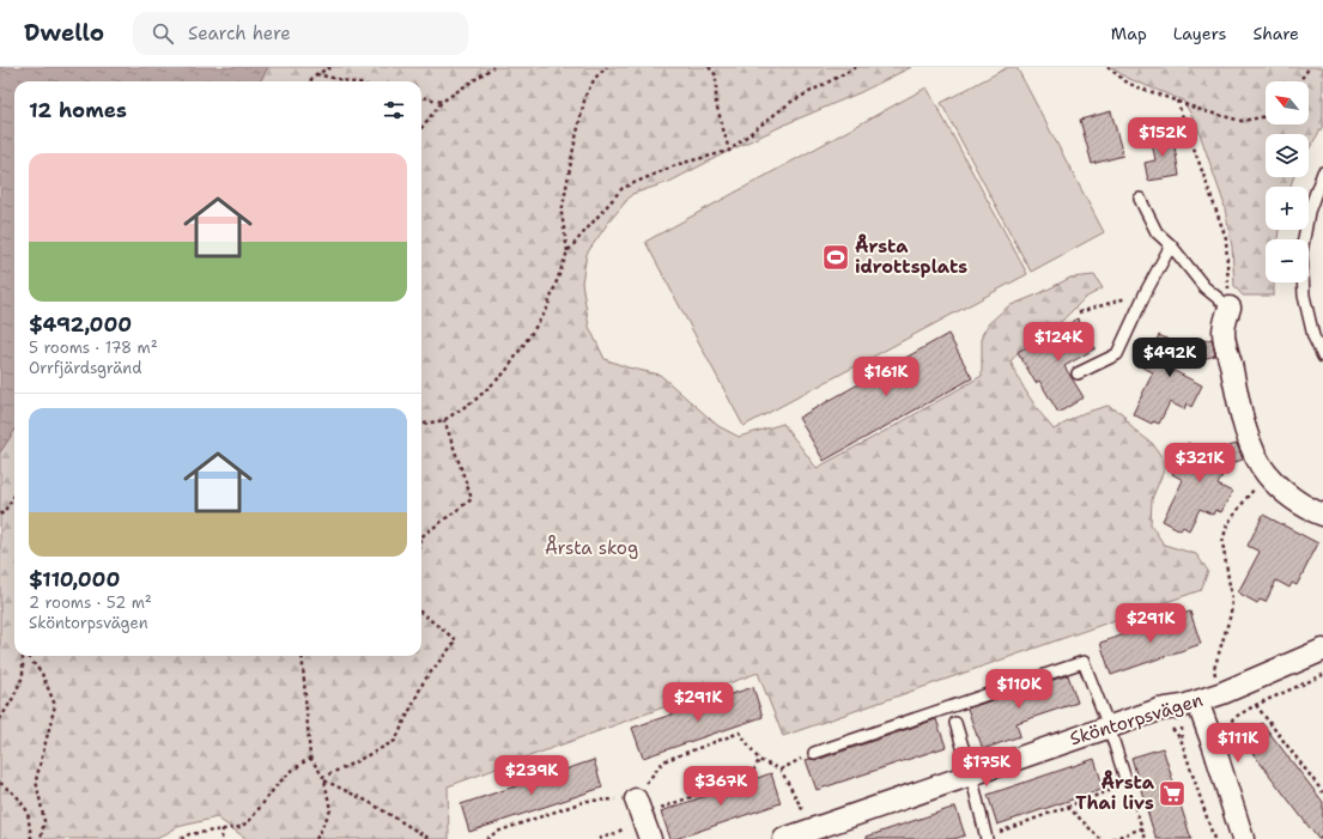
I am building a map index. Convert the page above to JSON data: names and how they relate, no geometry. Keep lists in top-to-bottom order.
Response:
{
  "streets": {
    "street": ["Sköntorpsvägen"]
  },
  "parks": ["Årsta skog"],
  "places": {
    "sports": ["Årsta idrottsplats"],
    "supermarket": ["Årsta Thai livs"]
  },
  "north": "top left",
  "page": {
    "header": "Dwello",
    "search": "Search here",
    "nav": ["Map", "Layers", "Share"],
    "map_buttons": ["+", "−"],
    "heading": "12 homes",
    "price": [
      "$152K",
      "$124K",
      "$492K",
      "$161K",
      "$321K",
      "$291K",
      "$110K",
      "$291K",
      "$111K",
      "$175K",
      "$239K",
      "$367K"
    ],
    "list": [
      {
        "name": "$492,000",
        "note": "5 rooms · 178 m² · Orrfjärdsgränd"
      },
      {
        "name": "$110,000",
        "note": "2 rooms · 52 m² · Sköntorpsvägen"
      }
    ]
  }
}
